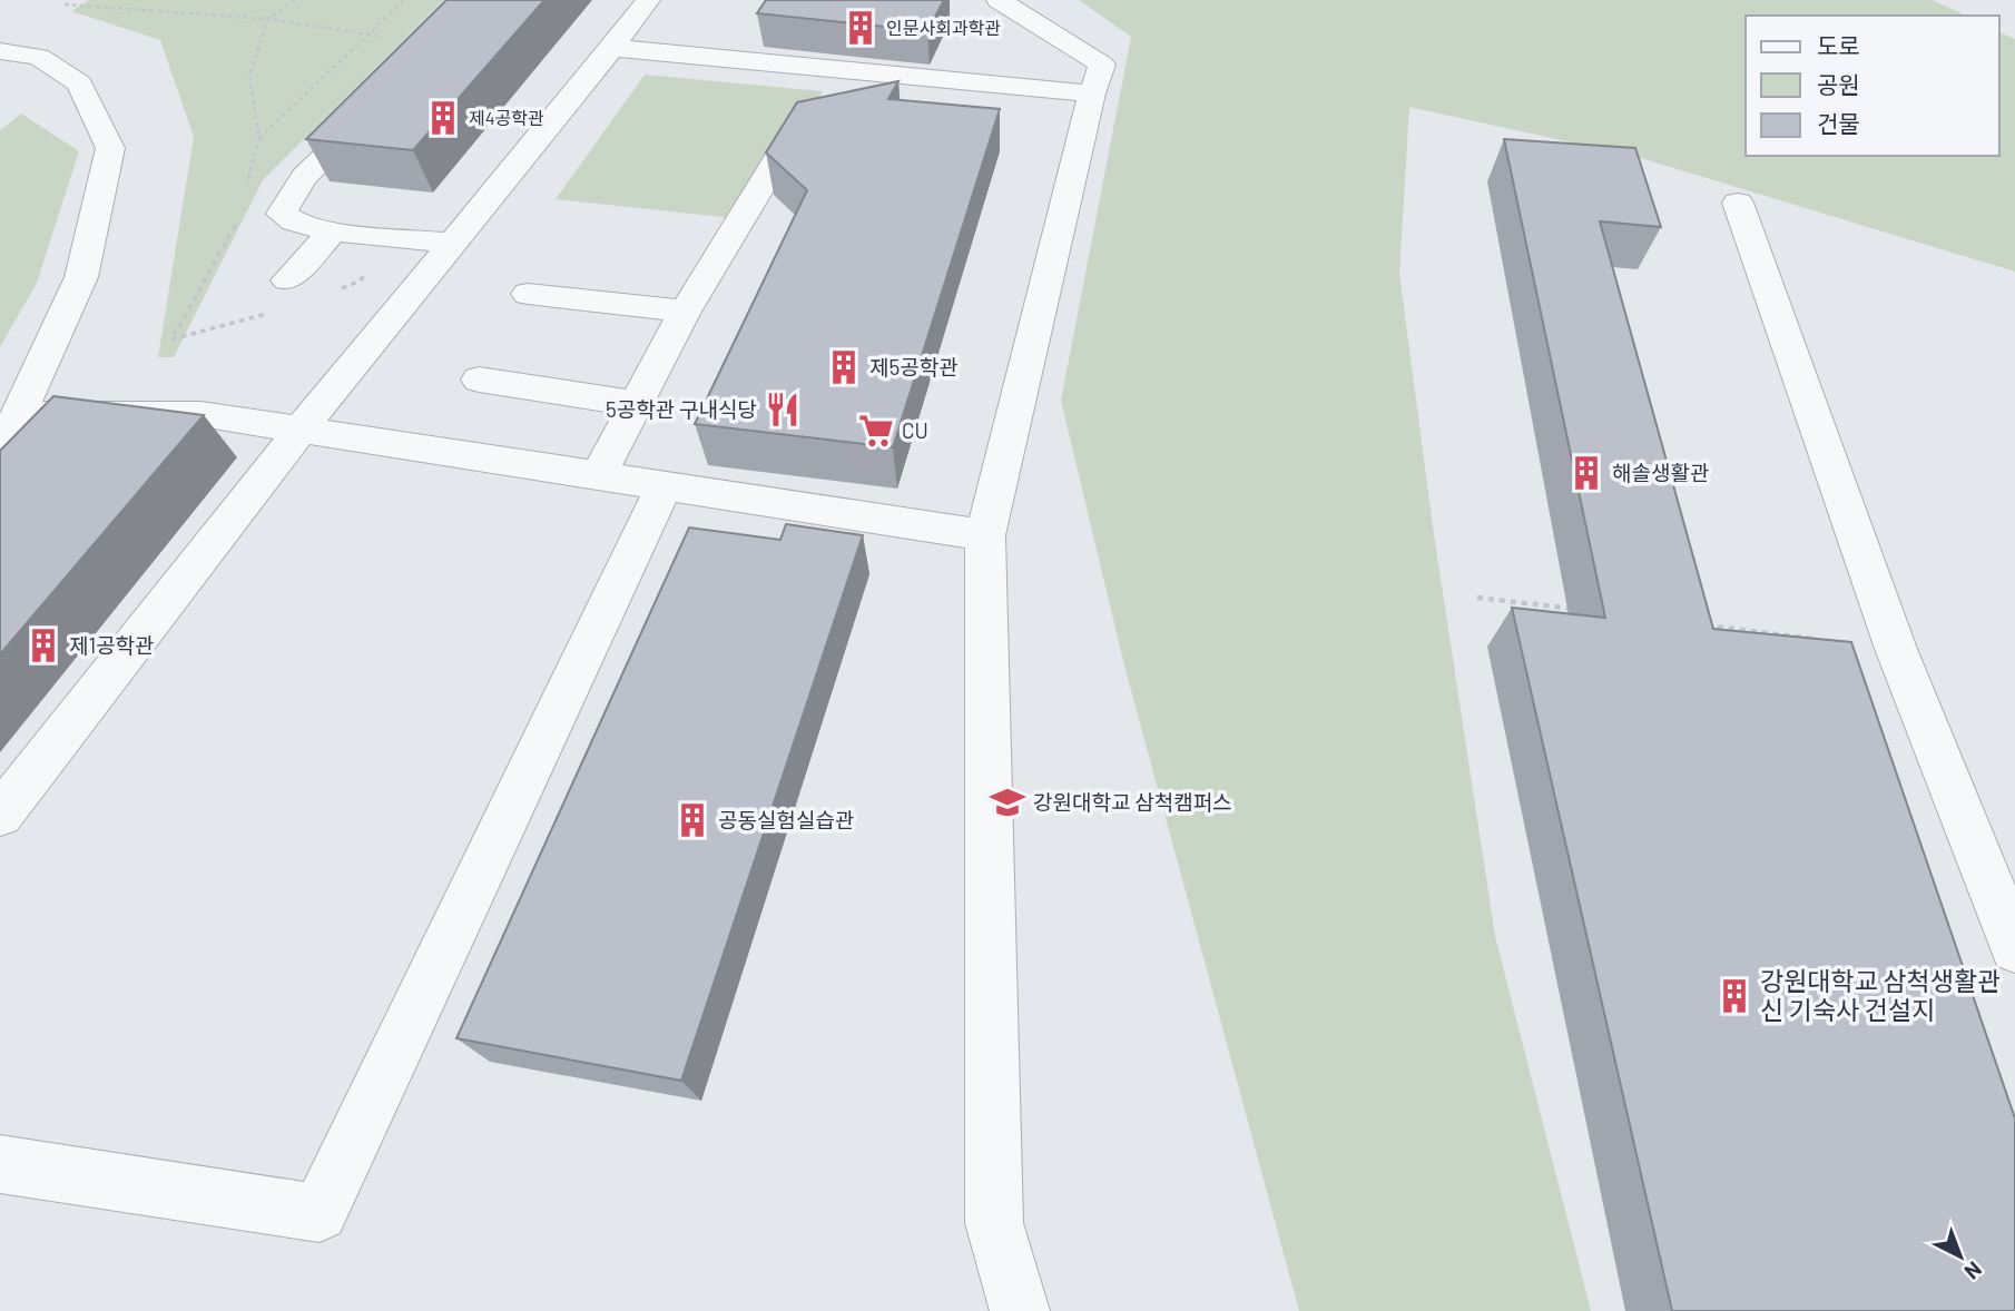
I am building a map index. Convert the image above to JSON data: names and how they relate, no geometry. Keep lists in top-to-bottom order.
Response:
{
  "places": {
    "building": [
      "인문사회과학관",
      "제4공학관",
      "제5공학관",
      "해솔생활관",
      "제1공학관",
      "공동실험실습관",
      "강원대학교 삼척생활관 신 기숙사 건설지"
    ],
    "restaurant": ["5공학관 구내식당"],
    "supermarket": ["CU"],
    "school or university": ["강원대학교 삼척캠퍼스"]
  },
  "legend": ["도로", "공원", "건물"],
  "north": "bottom right"
}
